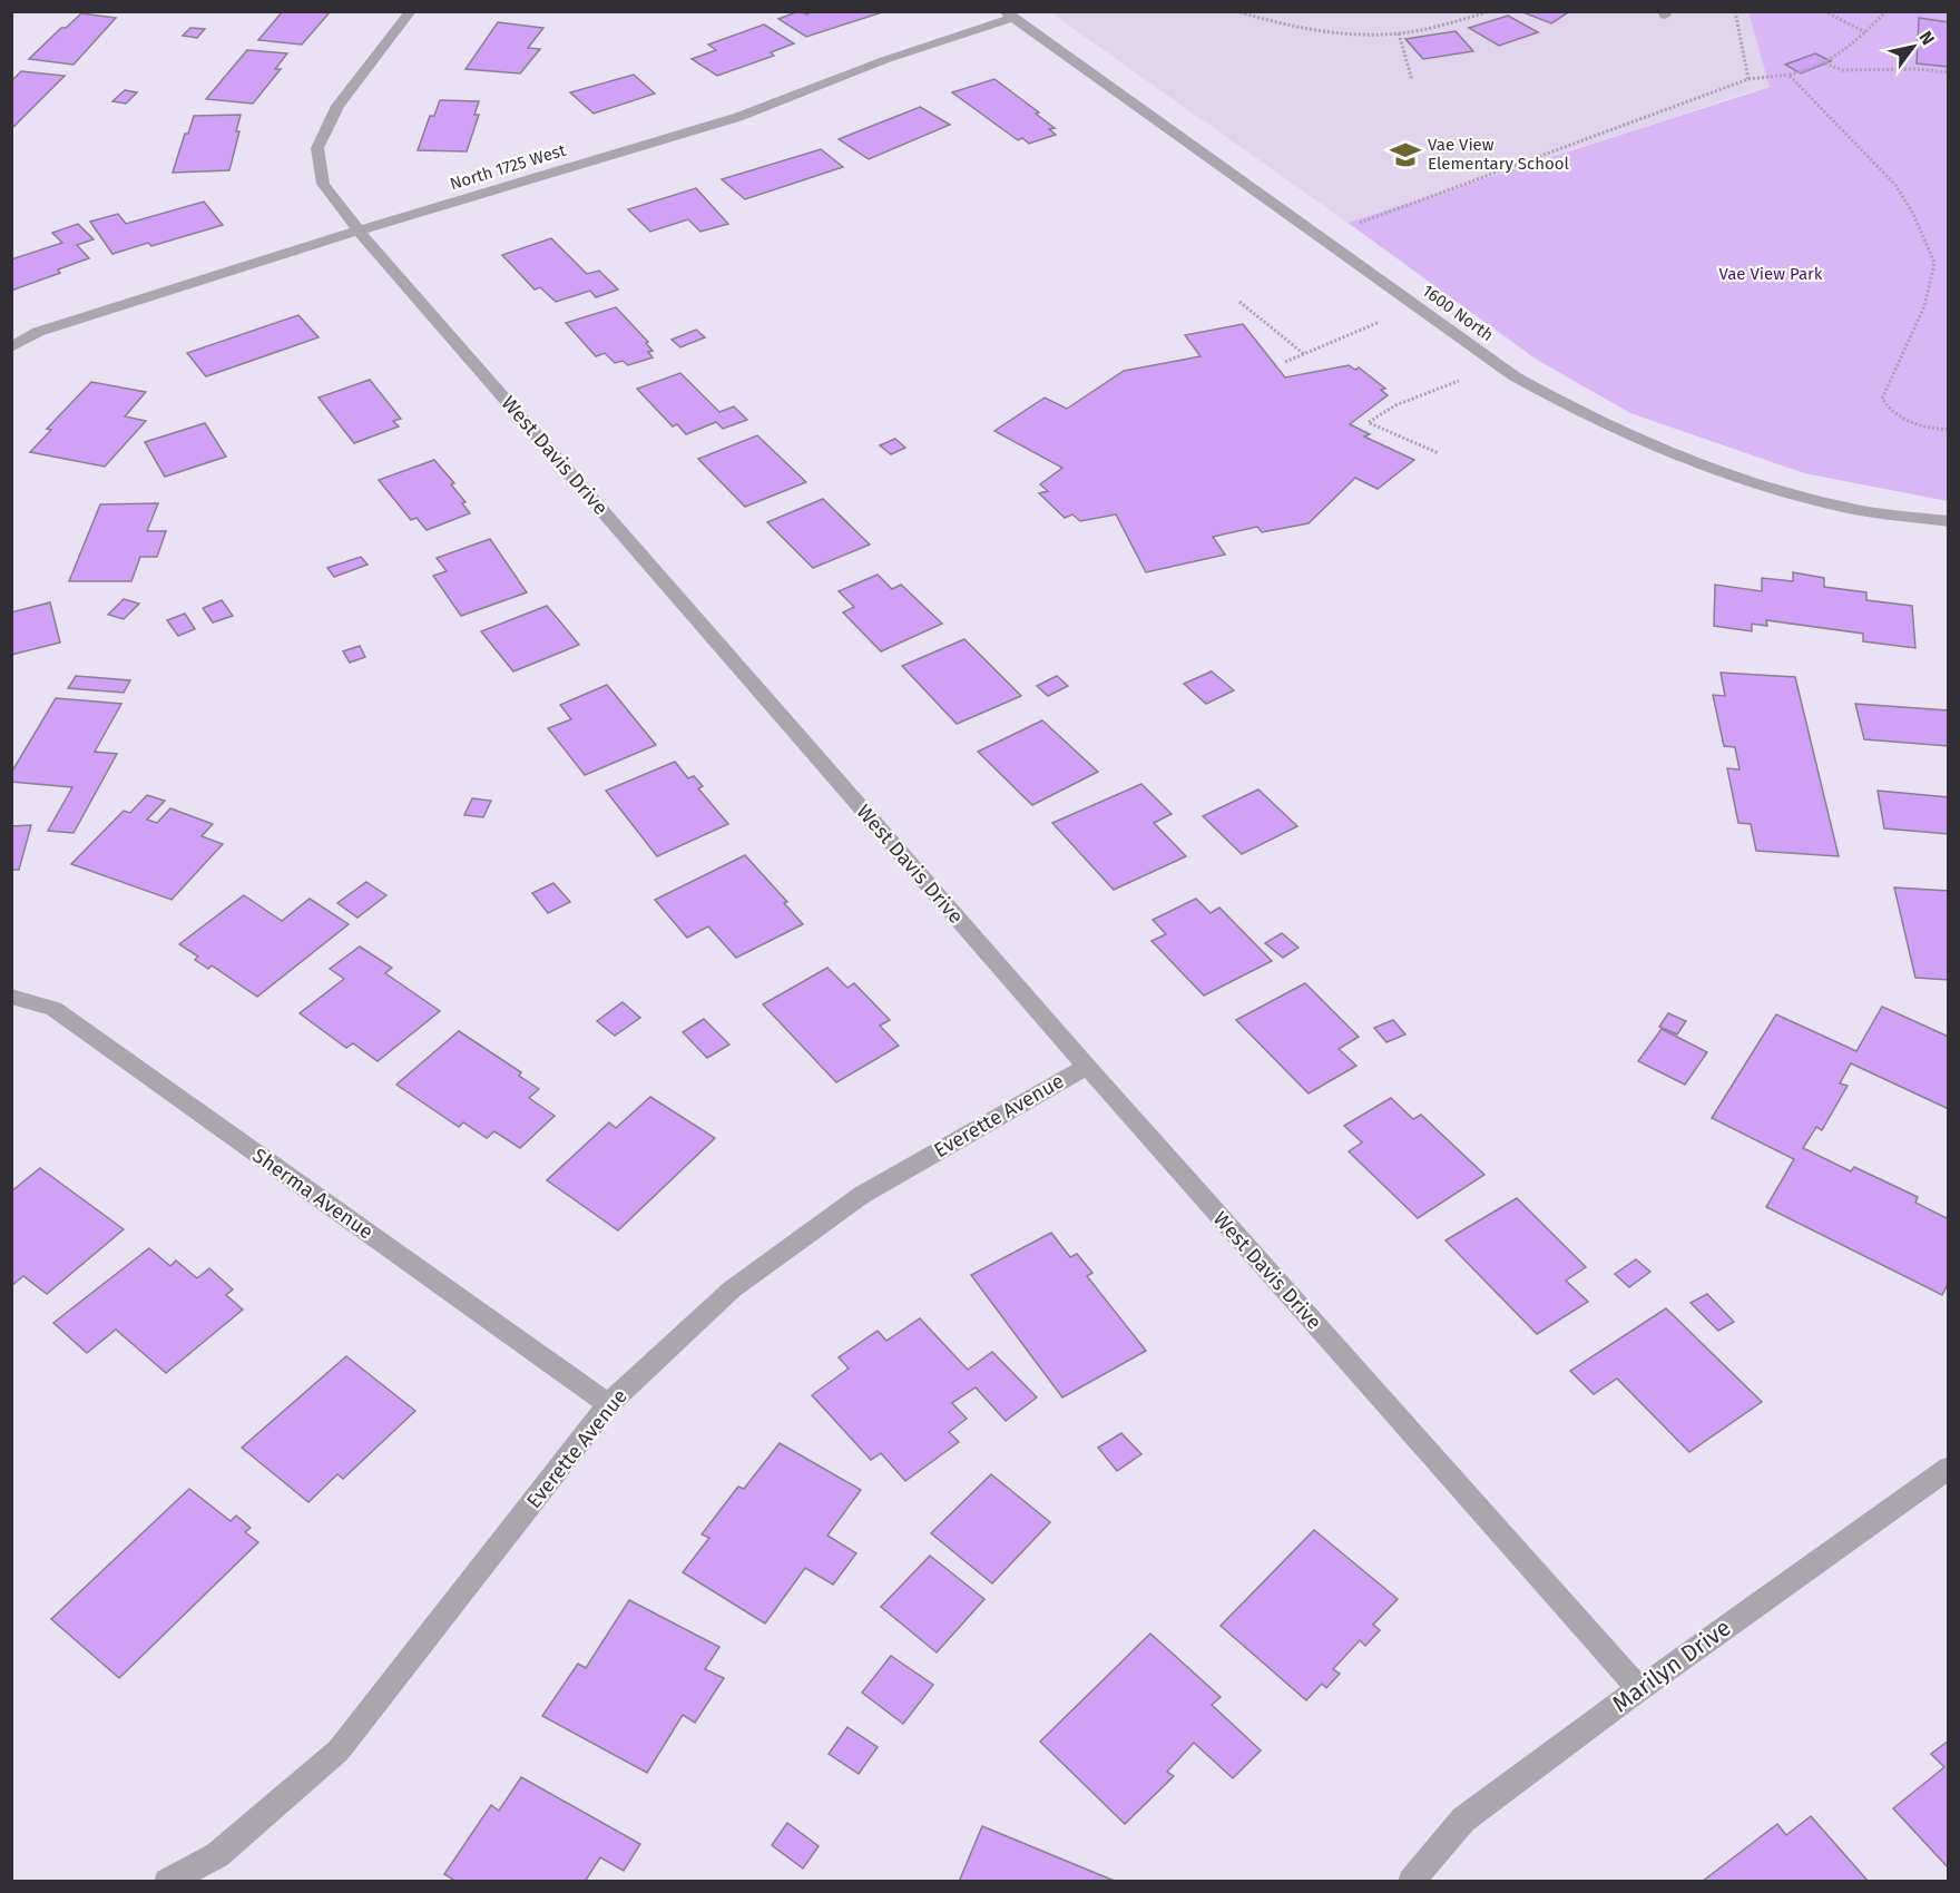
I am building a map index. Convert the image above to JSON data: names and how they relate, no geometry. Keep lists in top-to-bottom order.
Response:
{
  "streets": {
    "street": [
      "North 1725 West",
      "1600 North",
      "West Davis Drive",
      "Everette Avenue",
      "Sherma Avenue",
      "Marilyn Drive"
    ]
  },
  "crossings": [
    ["North 1725 West", "1600 North"],
    ["North 1725 West", "West Davis Drive"],
    ["West Davis Drive", "Everette Avenue"],
    ["West Davis Drive", "Marilyn Drive"],
    ["Everette Avenue", "Sherma Avenue"]
  ],
  "parks": ["Vae View Park"],
  "places": {
    "school or university": ["Vae View Elementary School"]
  },
  "north": "top right"
}
